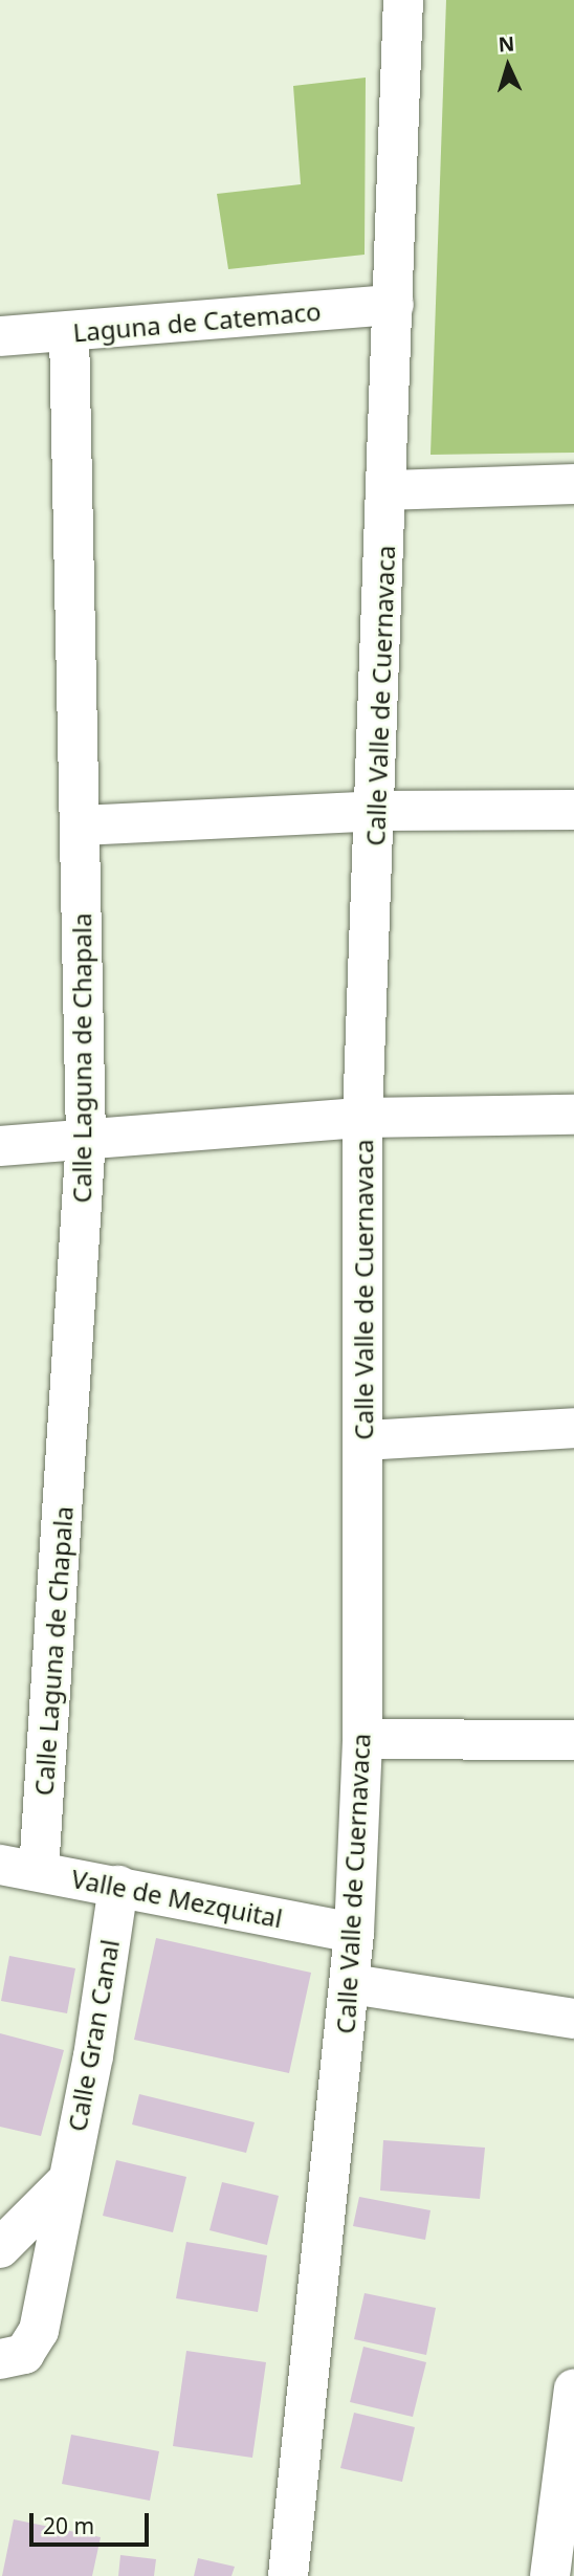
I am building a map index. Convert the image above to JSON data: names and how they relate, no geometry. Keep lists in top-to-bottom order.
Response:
{
  "streets": {
    "street": [
      "Laguna de Catemaco",
      "Calle Valle de Cuernavaca",
      "Calle Laguna de Chapala",
      "Valle de Mezquital",
      "Calle Gran Canal"
    ]
  },
  "crossings": [
    ["Laguna de Catemaco", "Calle Valle de Cuernavaca"],
    ["Laguna de Catemaco", "Calle Laguna de Chapala"],
    ["Calle Valle de Cuernavaca", "Valle de Mezquital"],
    ["Calle Laguna de Chapala", "Valle de Mezquital"],
    ["Valle de Mezquital", "Calle Gran Canal"]
  ],
  "scale_bar": "20 m",
  "north": "top"
}
